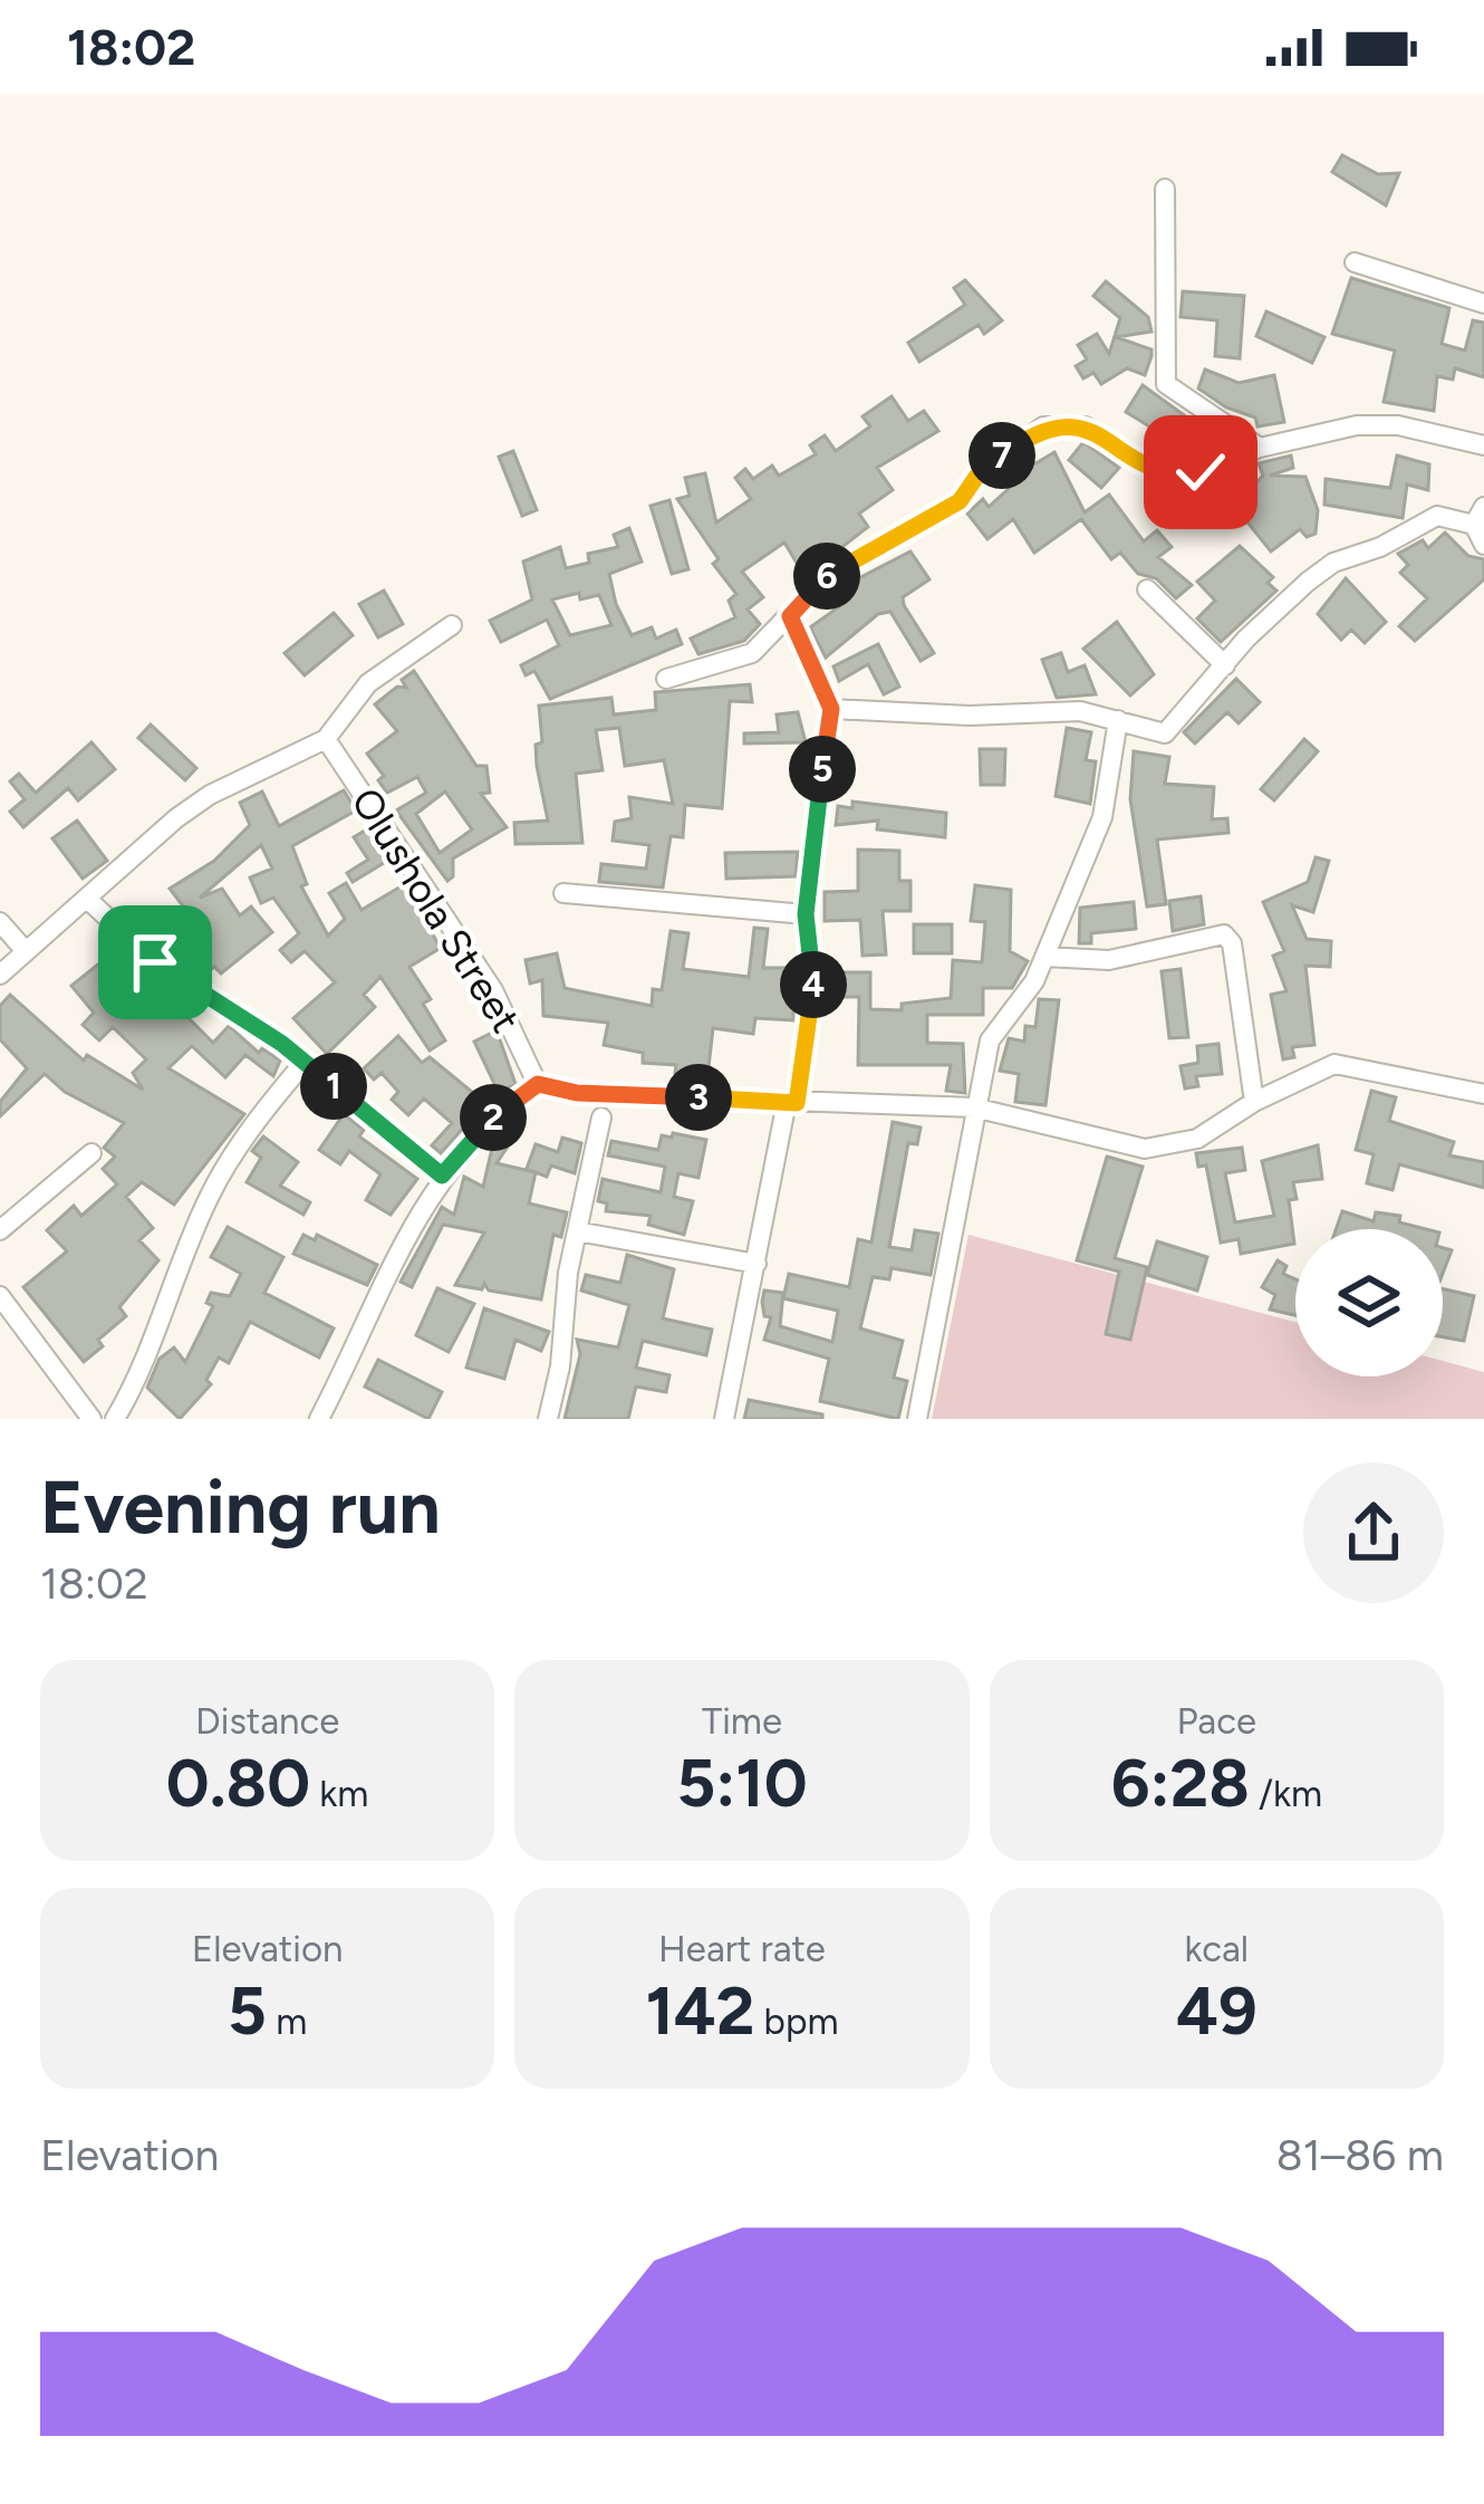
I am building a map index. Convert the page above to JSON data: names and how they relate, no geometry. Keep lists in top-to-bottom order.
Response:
{
  "streets": {
    "street": ["Olushola Street"]
  },
  "page": {
    "status": "18:02",
    "pins": [
      "7",
      "6",
      "5",
      "4",
      "1",
      "3",
      "2"
    ],
    "heading": ["Evening run", "18:02"],
    "stats": [
      ["Distance", "0.80 km"],
      ["Time", "5:10"],
      ["Pace", "6:28 /km"],
      ["Elevation", "5 m"],
      ["Heart rate", "142 bpm"],
      ["kcal", "49"]
    ],
    "chart": ["Elevation", "81–86 m"]
  }
}
